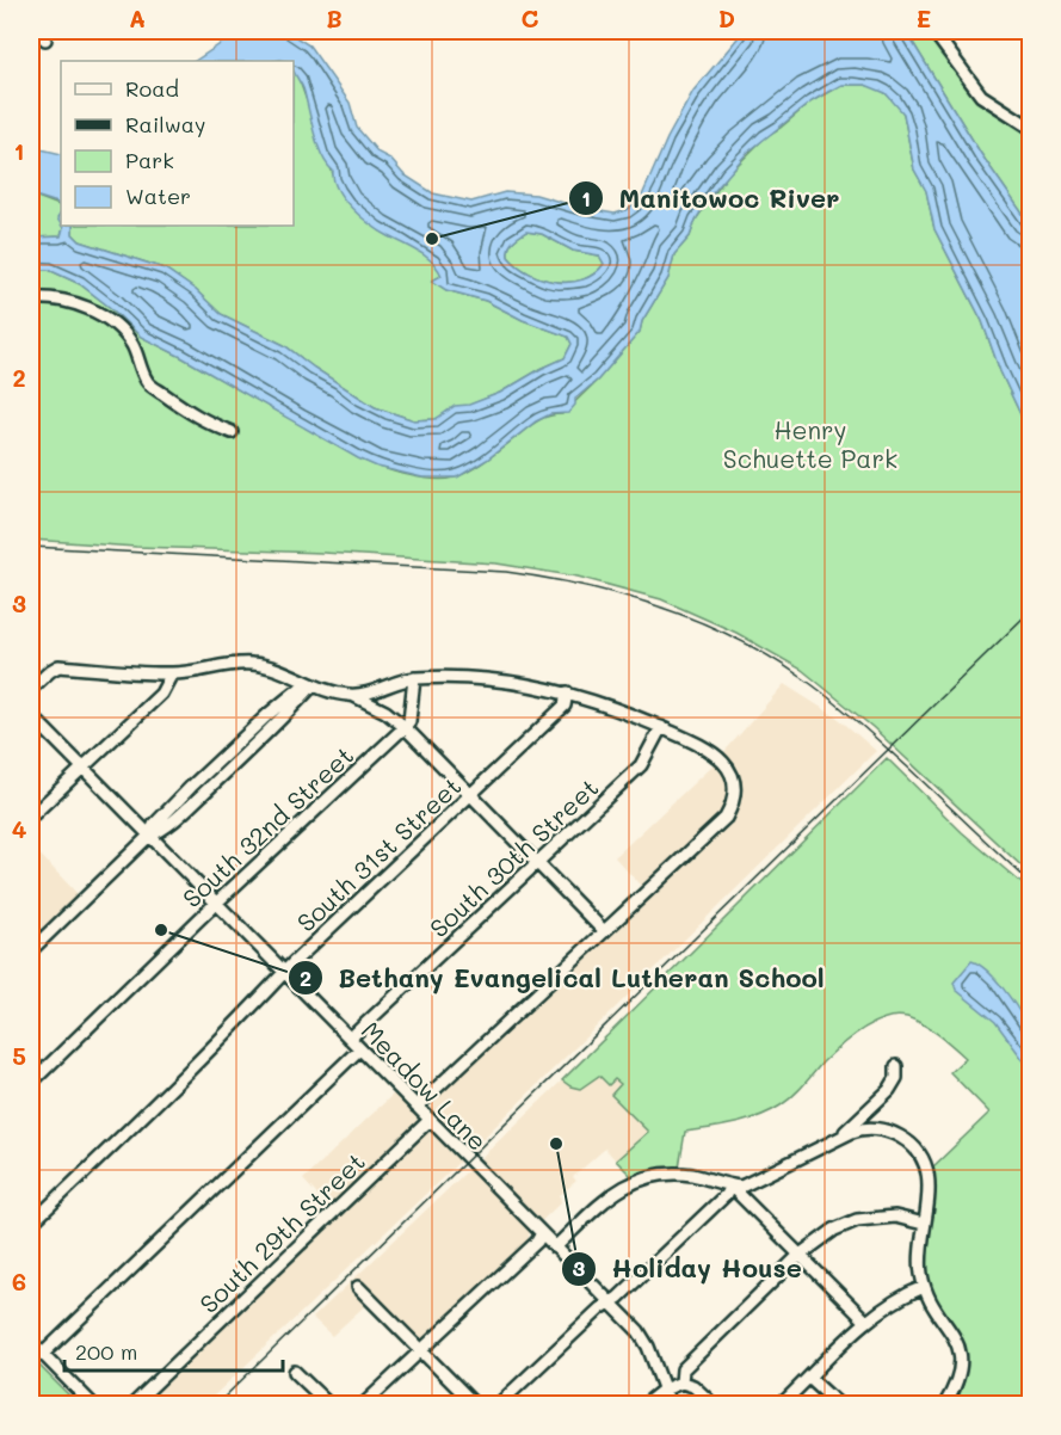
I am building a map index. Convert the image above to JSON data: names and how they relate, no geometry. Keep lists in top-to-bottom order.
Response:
{
  "streets": {
    "street": [
      "South 32nd Street",
      "South 31st Street",
      "South 30th Street",
      "Meadow Lane",
      "South 29th Street"
    ]
  },
  "crossings": [
    ["South 32nd Street", "Meadow Lane"],
    ["South 31st Street", "Meadow Lane"],
    ["South 30th Street", "Meadow Lane"],
    ["Meadow Lane", "South 29th Street"]
  ],
  "parks": ["Henry Schuette Park"],
  "places": ["Manitowoc River", "Bethany Evangelical Lutheran School", "Holiday House"],
  "legend": [
    "Road",
    "Railway",
    "Park",
    "Water"
  ],
  "scale_bar": "200 m",
  "grid": {
    "columns": [
      "A",
      "B",
      "C",
      "D",
      "E"
    ],
    "rows": [
      "1",
      "2",
      "3",
      "4",
      "5",
      "6"
    ]
  }
}
